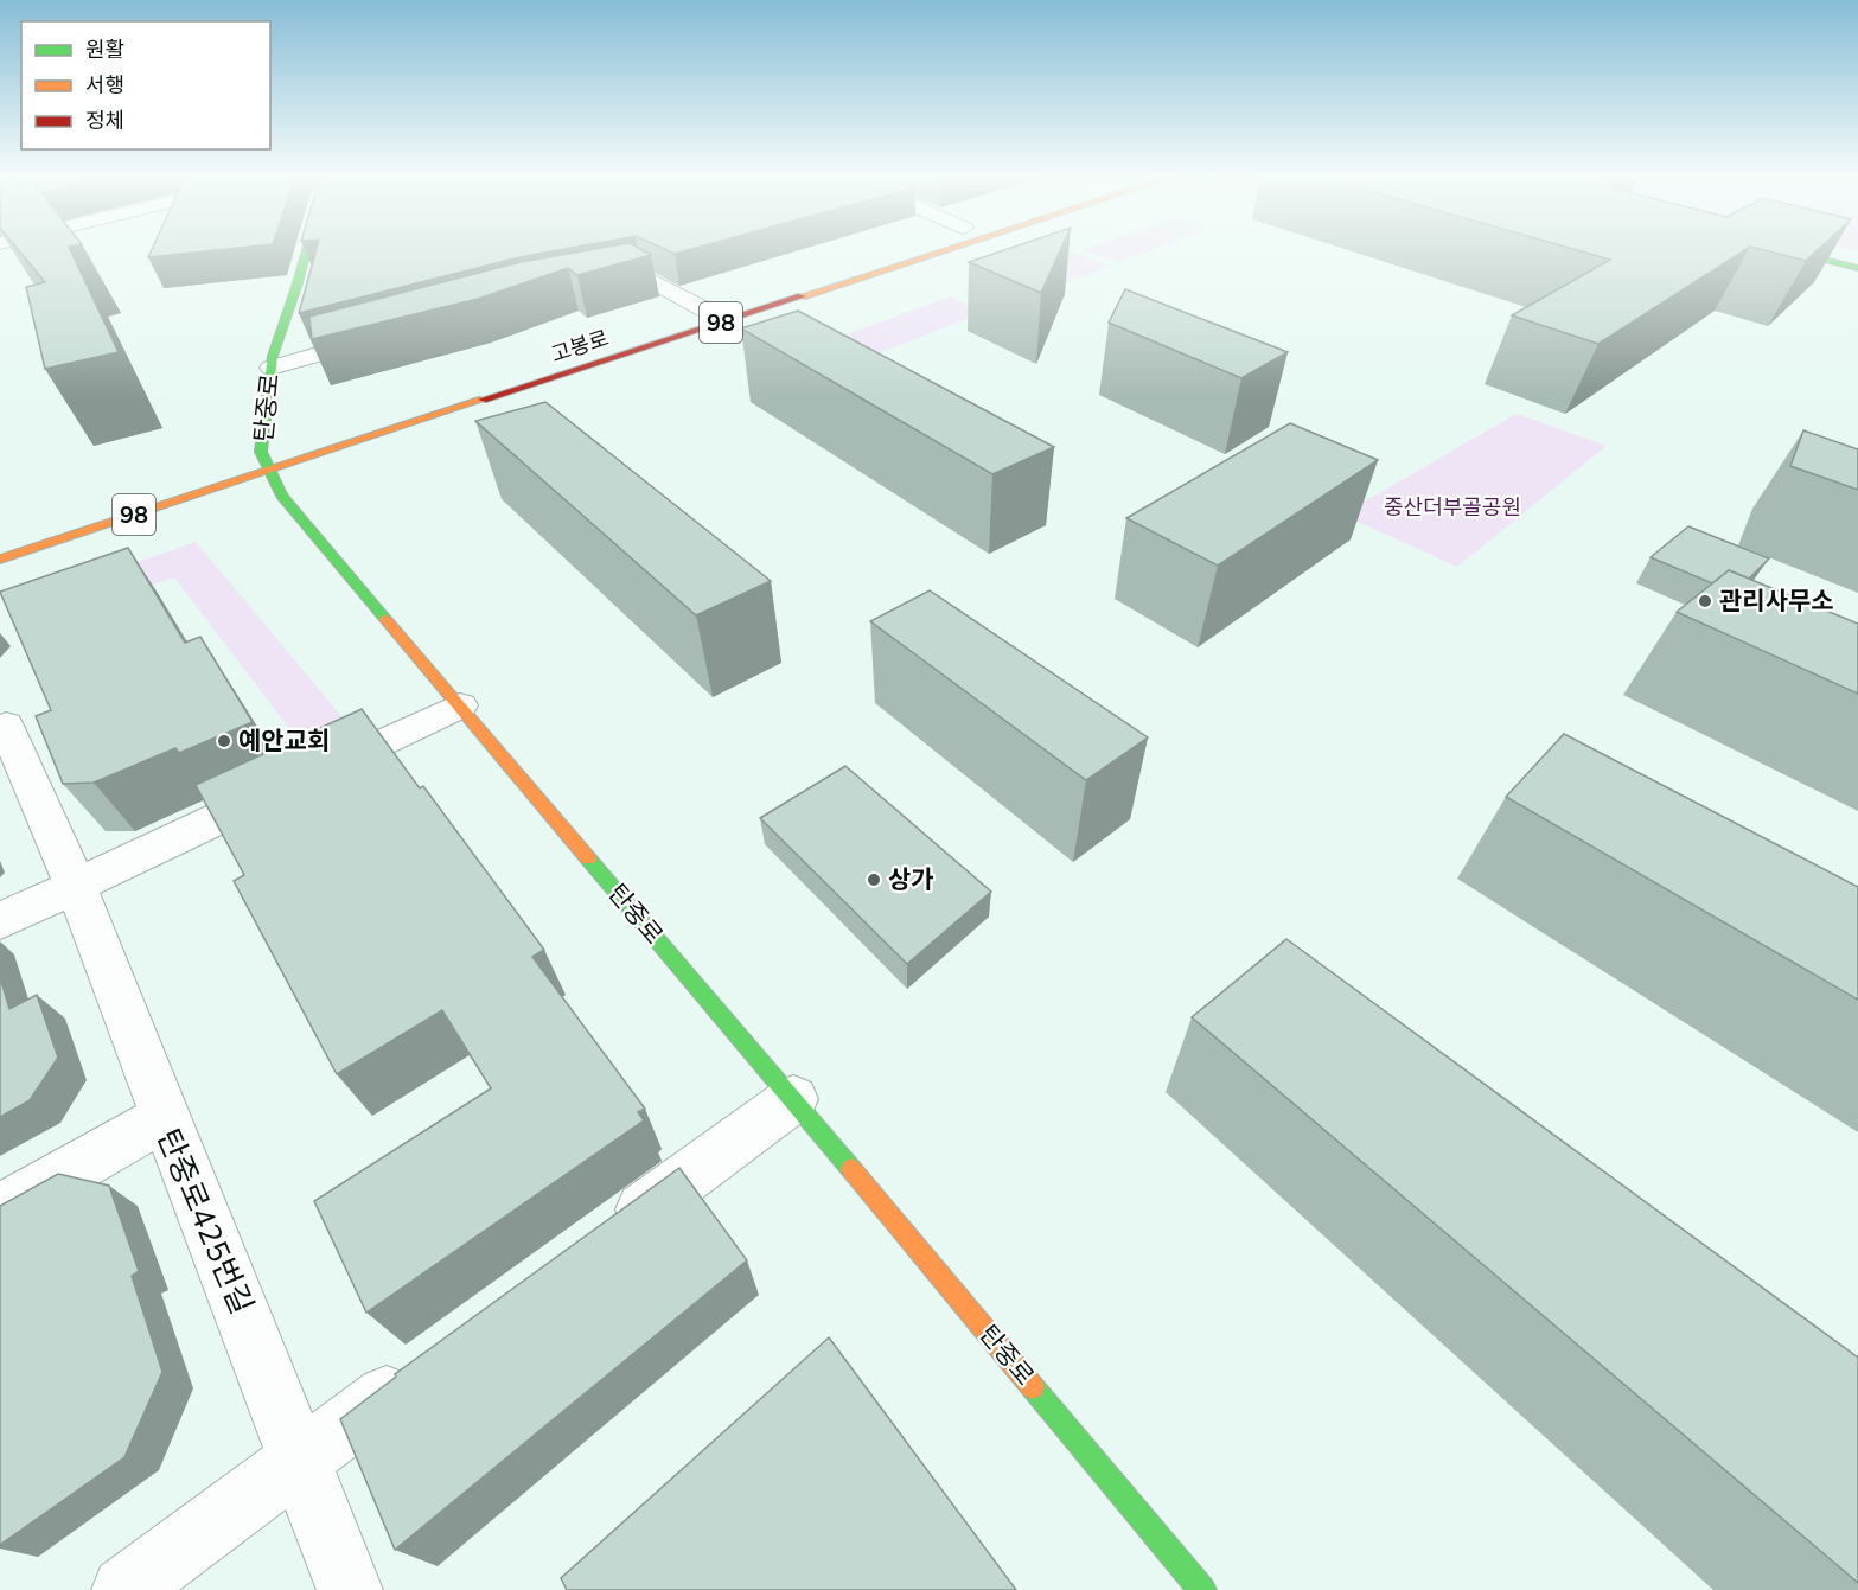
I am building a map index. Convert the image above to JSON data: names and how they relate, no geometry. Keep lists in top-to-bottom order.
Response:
{
  "streets": {
    "main road": ["98", "고봉로", "탄중로"],
    "street": ["탄중로425번길"]
  },
  "crossings": [
    ["고봉로", "탄중로"]
  ],
  "parks": ["중산더부골공원"],
  "places": ["관리사무소", "예안교회", "상가"],
  "legend": ["원활", "서행", "정체"]
}
